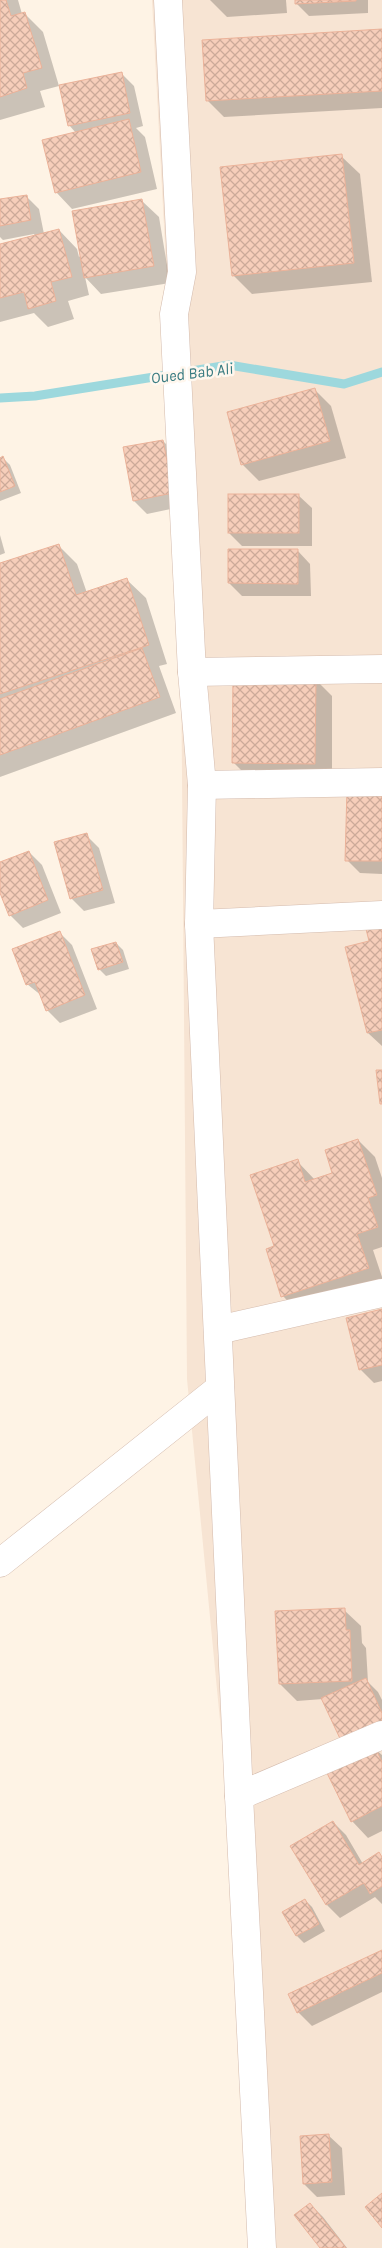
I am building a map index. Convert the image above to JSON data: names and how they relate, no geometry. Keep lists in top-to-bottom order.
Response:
{
  "water": ["Oued Bab Ali"]
}
